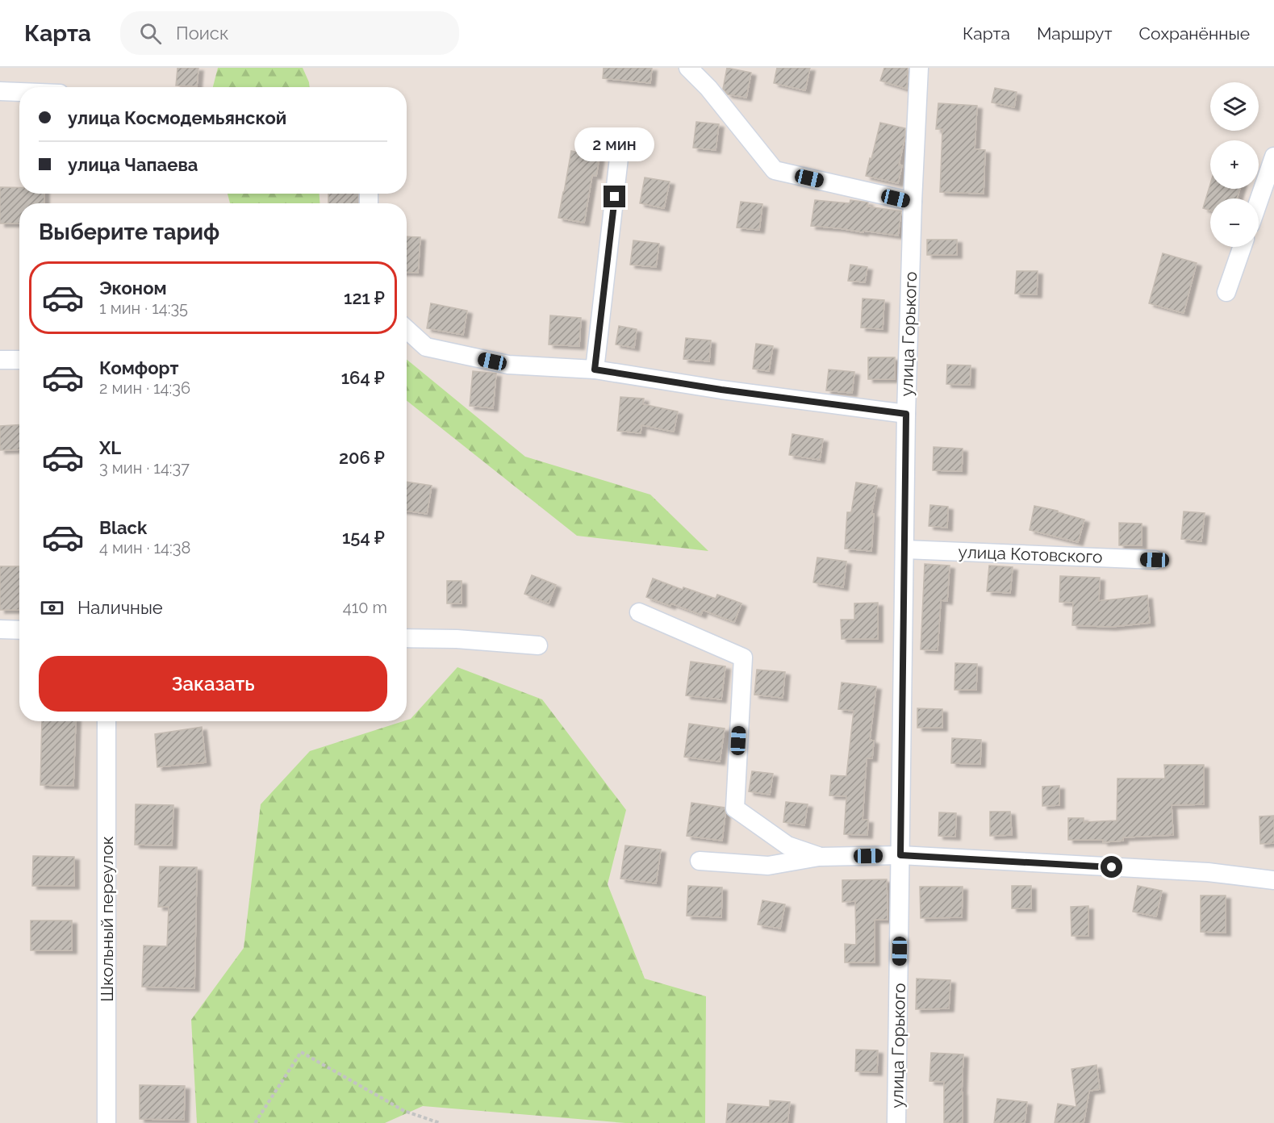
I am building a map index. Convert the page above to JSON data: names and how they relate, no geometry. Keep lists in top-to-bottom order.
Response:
{
  "streets": {
    "street": ["улица Горького", "улица Котовского", "Школьный переулок"]
  },
  "crossings": [
    ["улица Горького", "улица Котовского"]
  ],
  "page": {
    "header": "Карта",
    "search": "Поиск",
    "nav": ["Карта", "Маршрут", "Сохранённые"],
    "map_buttons": ["+", "−"],
    "banner": ["улица Космодемьянской", "улица Чапаева"],
    "bubble": "2 мин",
    "heading": "Выберите тариф",
    "list": [
      {
        "name": "Эконом",
        "note": "1 мин · 14:35",
        "value": "121 ₽"
      },
      {
        "name": "Комфорт",
        "note": "2 мин · 14:36",
        "value": "164 ₽"
      },
      {
        "name": "XL",
        "note": "3 мин · 14:37",
        "value": "206 ₽"
      },
      {
        "name": "Black",
        "note": "4 мин · 14:38",
        "value": "154 ₽"
      }
    ],
    "pay": ["Наличные", "410 m"],
    "buttons": "Заказать"
  }
}
